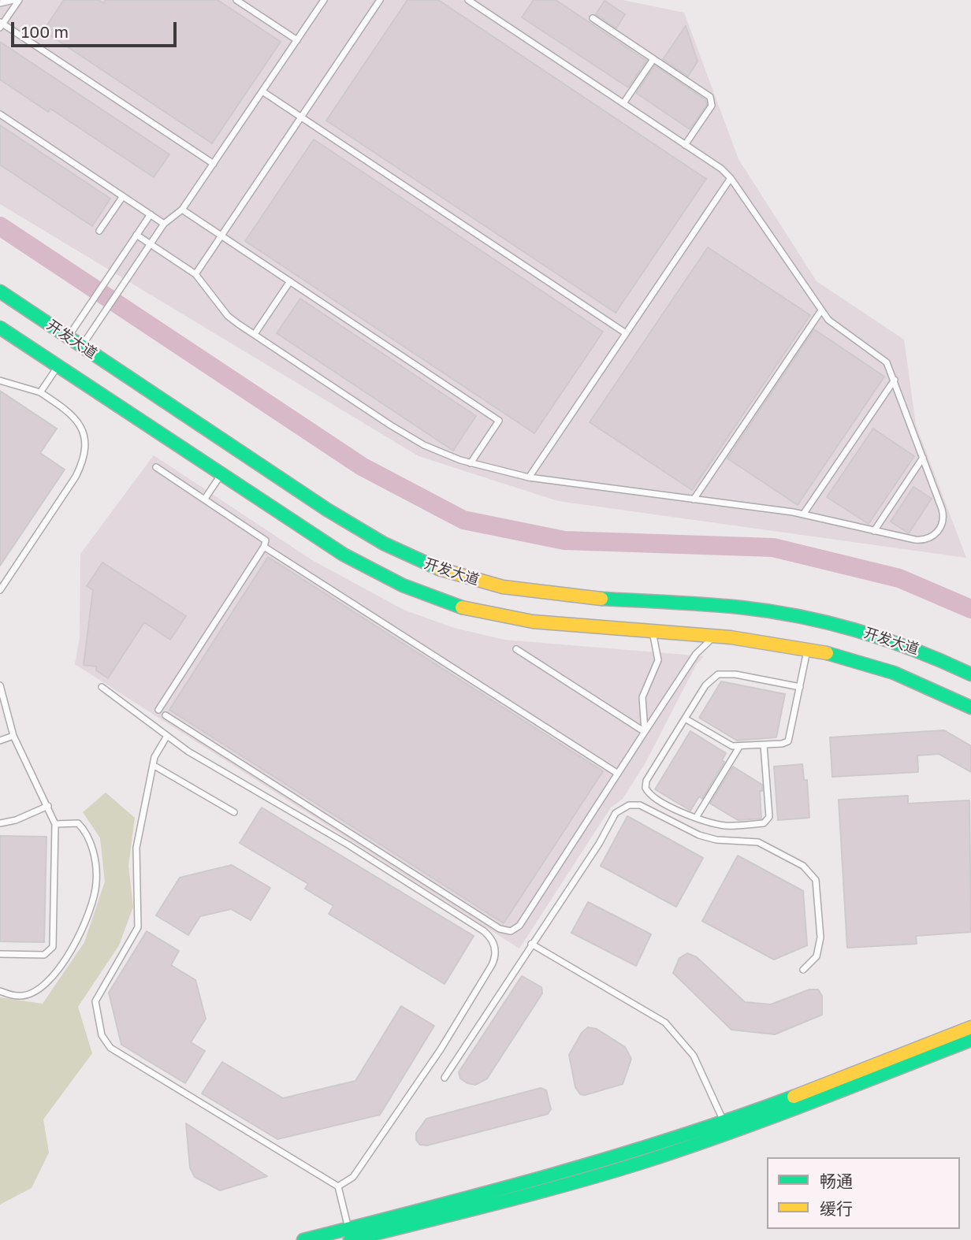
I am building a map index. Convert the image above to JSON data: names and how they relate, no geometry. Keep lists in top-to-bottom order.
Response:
{
  "streets": {
    "main road": ["开发大道"]
  },
  "legend": ["畅通", "缓行"],
  "scale_bar": "100 m"
}
